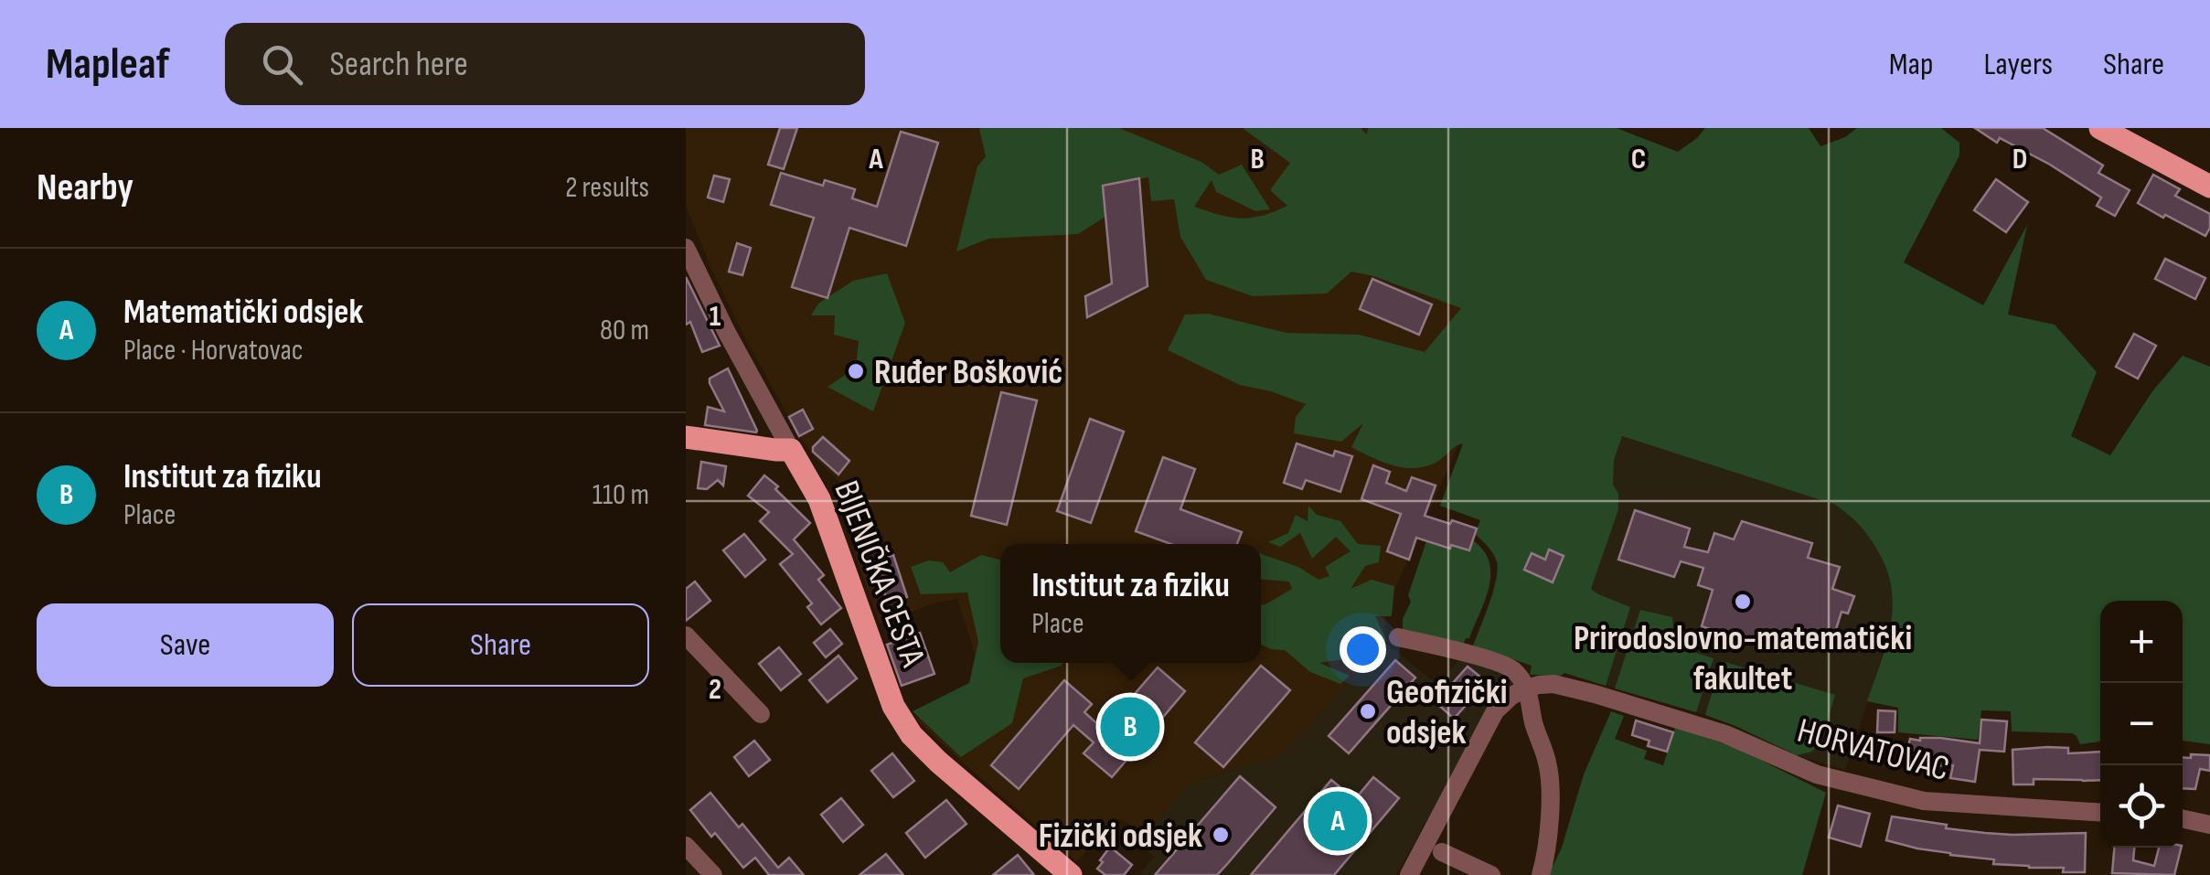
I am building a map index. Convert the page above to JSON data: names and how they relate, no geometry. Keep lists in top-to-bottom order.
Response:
{
  "streets": {
    "main road": ["BIJENIČKA CESTA"],
    "street": ["HORVATOVAC"]
  },
  "places": [
    "Ruđer Bošković",
    "Prirodoslovno-matematički fakultet",
    "Geofizički odsjek",
    "Fizički odsjek"
  ],
  "page": {
    "header": "Mapleaf",
    "search": "Search here",
    "nav": ["Map", "Layers", "Share"],
    "heading": ["Nearby", "2 results"],
    "list": [
      {
        "mark": "A",
        "name": "Matematički odsjek",
        "note": "Place · Horvatovac",
        "value": "80 m"
      },
      {
        "mark": "B",
        "name": "Institut za fiziku",
        "note": "Place",
        "value": "110 m"
      }
    ],
    "popup": ["Institut za fiziku", "Place"],
    "buttons": ["Save", "Share"],
    "map_buttons": ["+", "−"],
    "pins": ["B", "A"]
  },
  "grid": {
    "columns": [
      "A",
      "B",
      "C",
      "D"
    ],
    "rows": ["1", "2"]
  }
}
